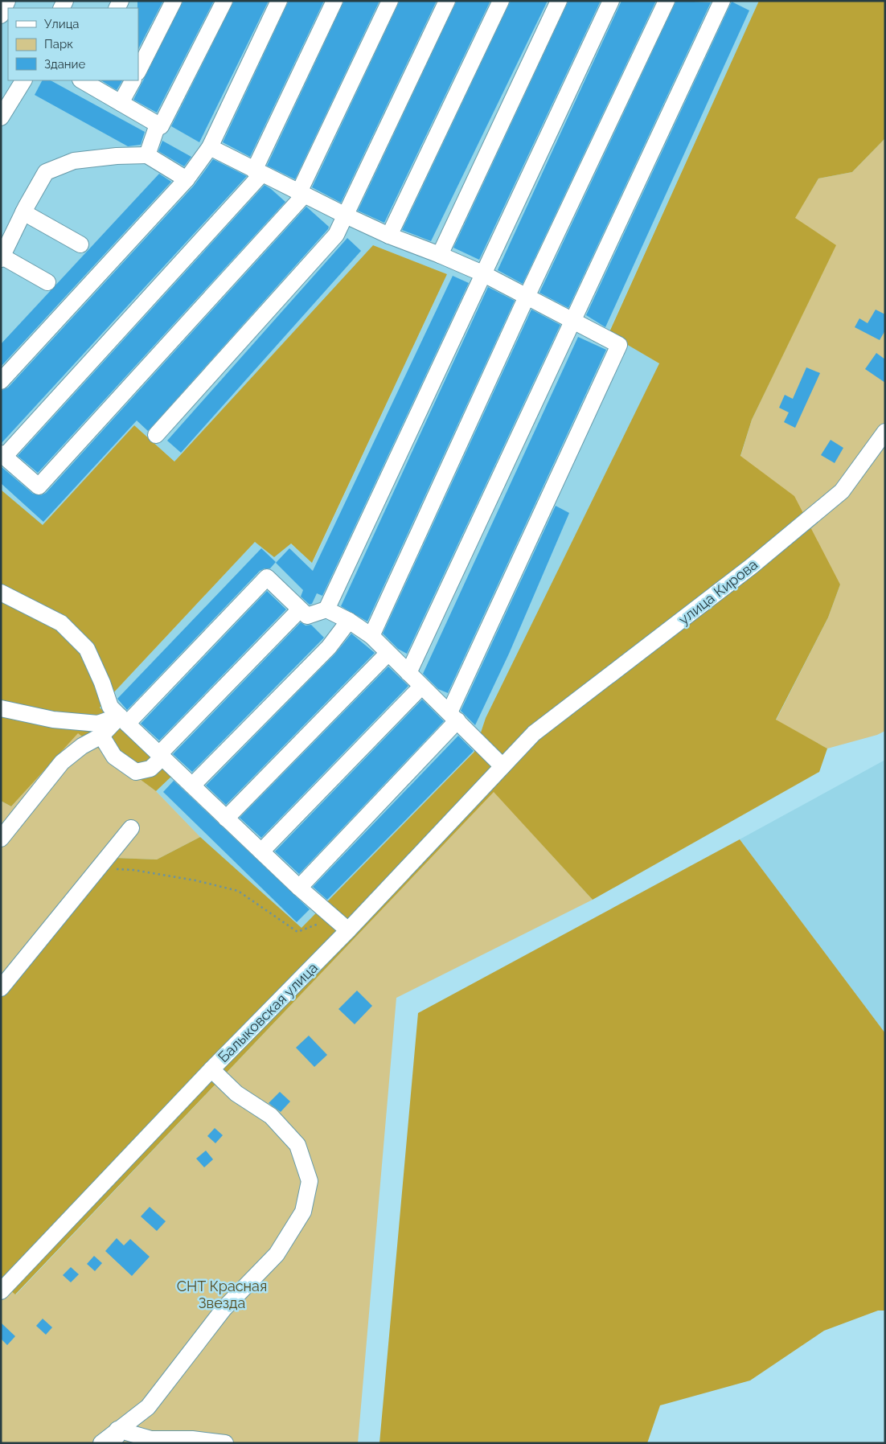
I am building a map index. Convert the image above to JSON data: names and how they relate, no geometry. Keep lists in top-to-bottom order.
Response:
{
  "streets": {
    "street": ["улица Кирова", "Балыковская улица"]
  },
  "crossings": [
    ["улица Кирова", "Балыковская улица"]
  ],
  "parks": ["СНТ Красная Звезда"],
  "legend": ["Улица", "Парк", "Здание"]
}
